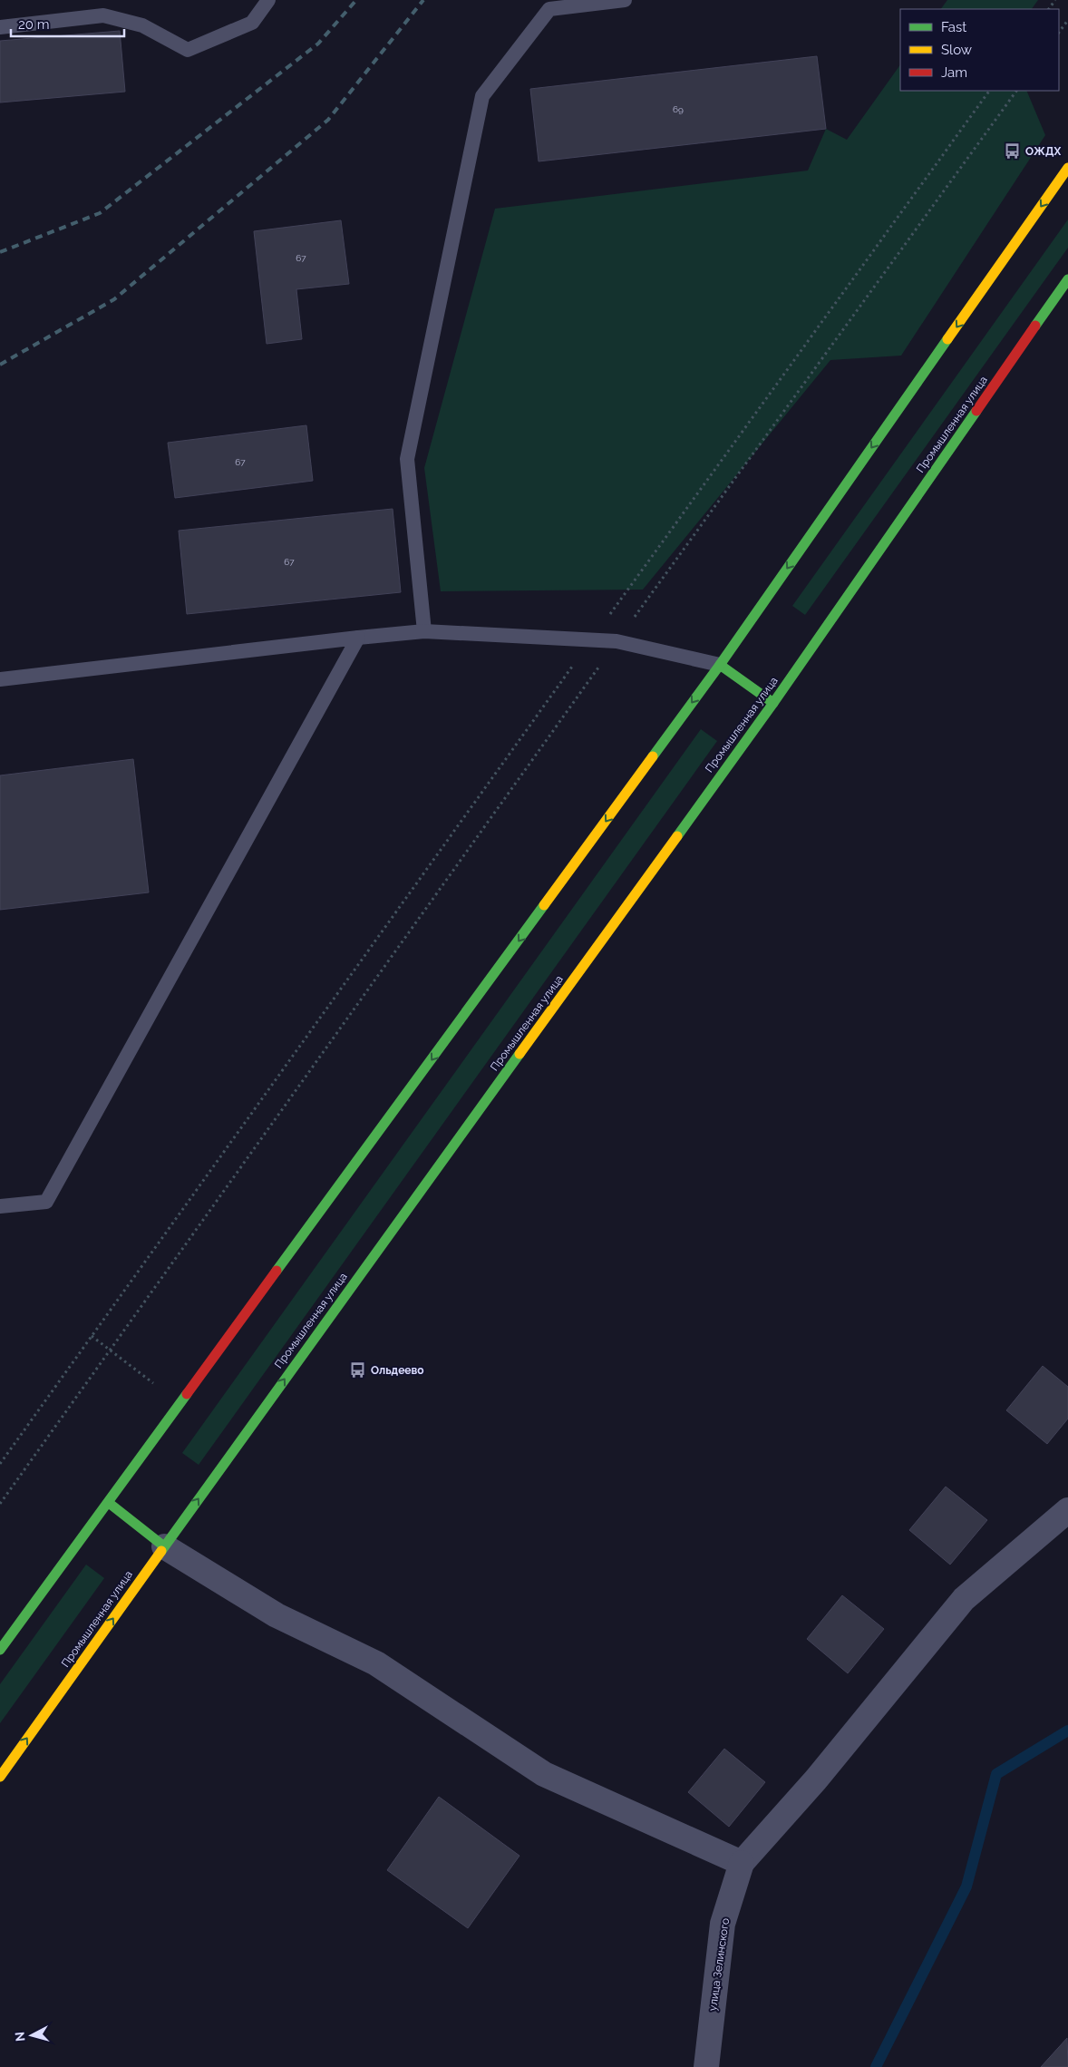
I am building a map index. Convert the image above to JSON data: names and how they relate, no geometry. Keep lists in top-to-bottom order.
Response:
{
  "streets": {
    "main road": ["Промышленная улица"],
    "street": ["улица Зелинского"]
  },
  "places": {
    "bus stop": ["ОЖДХ", "Ольдеево"]
  },
  "house_numbers": [
    "69",
    "67",
    "67",
    "67"
  ],
  "legend": ["Fast", "Slow", "Jam"],
  "scale_bar": "20 m",
  "north": "left"
}
